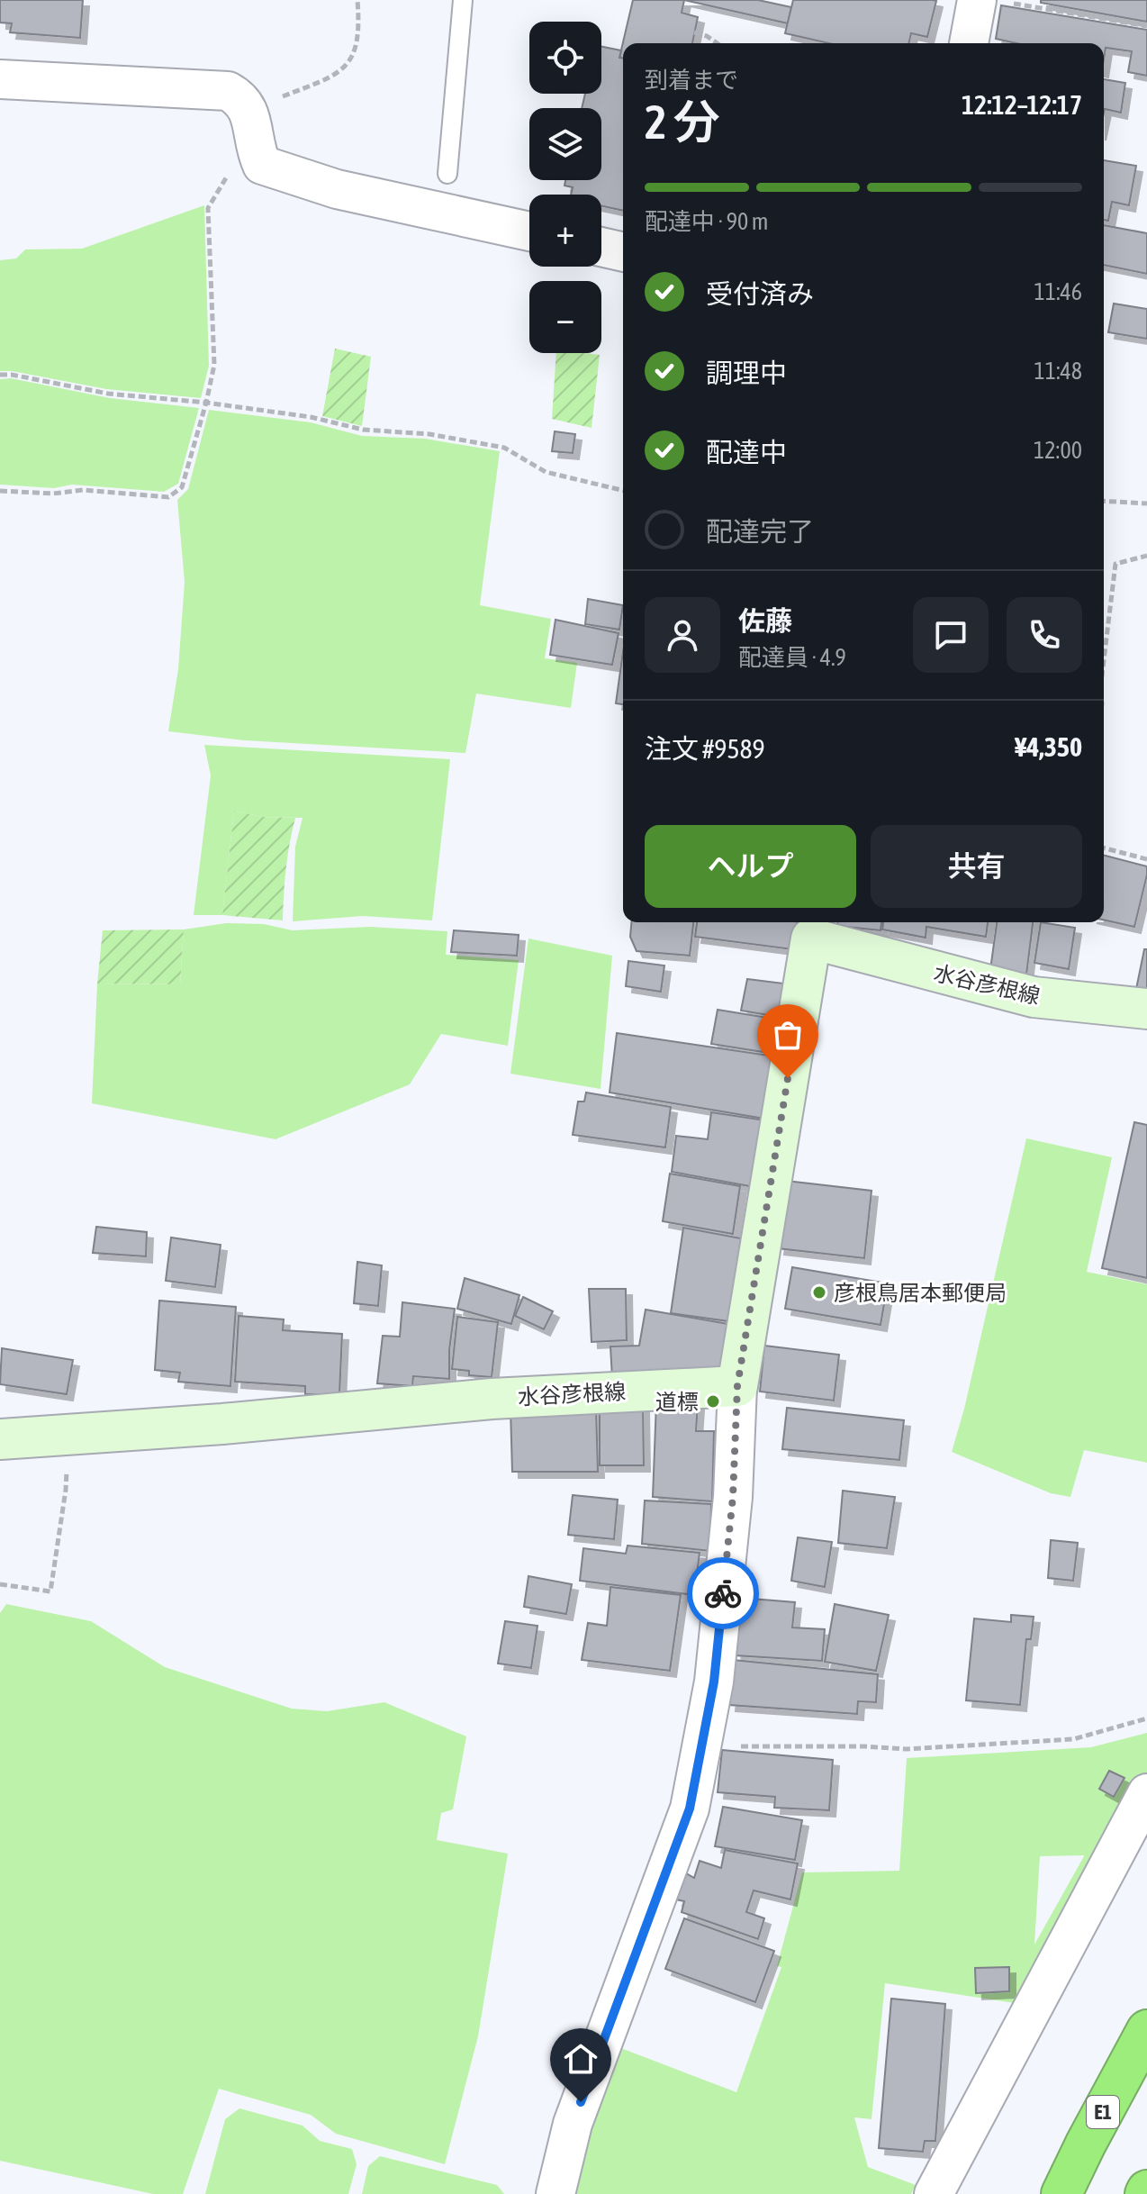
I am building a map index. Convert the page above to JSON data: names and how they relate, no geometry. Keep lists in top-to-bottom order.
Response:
{
  "streets": {
    "highway": ["E1"],
    "main road": ["水谷彦根線"]
  },
  "places": ["彦根鳥居本郵便局", "道標"],
  "page": {
    "map_buttons": ["+", "−"],
    "heading": ["2 分", "到着まで", "12:12–12:17"],
    "panel": [
      "佐藤",
      "配達員 · 4.9",
      "注文 #9589",
      "¥4,350"
    ],
    "bar": "配達中 · 90 m",
    "list": [
      ["受付済み", "11:46"],
      ["調理中", "11:48"],
      ["配達中", "12:00"],
      "配達完了"
    ],
    "buttons": ["ヘルプ", "共有"]
  }
}
